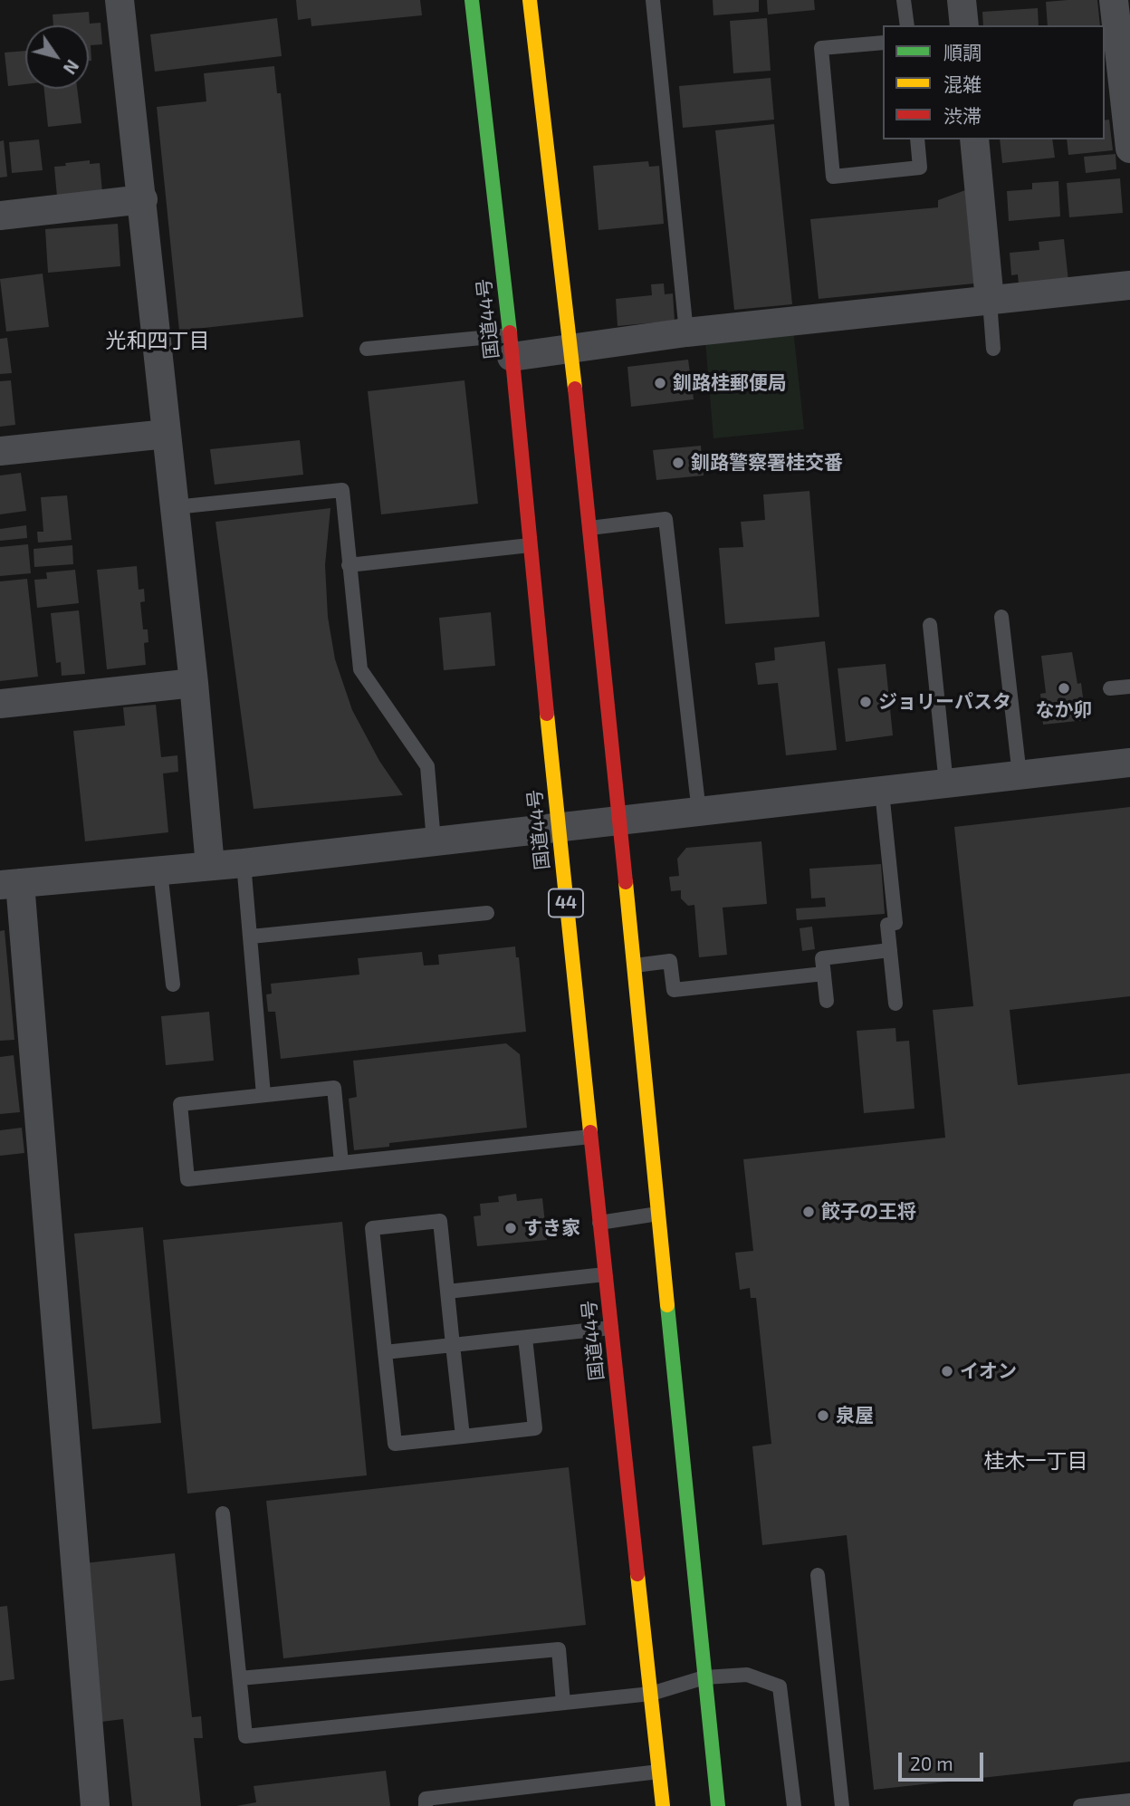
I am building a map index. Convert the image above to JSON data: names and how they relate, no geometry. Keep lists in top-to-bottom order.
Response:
{
  "streets": {
    "highway": ["国道44号", "44"]
  },
  "districts": ["光和四丁目", "桂木一丁目"],
  "places": [
    "釧路桂郵便局",
    "釧路警察署桂交番",
    "なか卯",
    "ジョリーパスタ",
    "餃子の王将",
    "すき家",
    "イオン",
    "泉屋"
  ],
  "legend": ["順調", "混雑", "渋滞"],
  "scale_bar": "20 m",
  "north": "bottom right"
}
